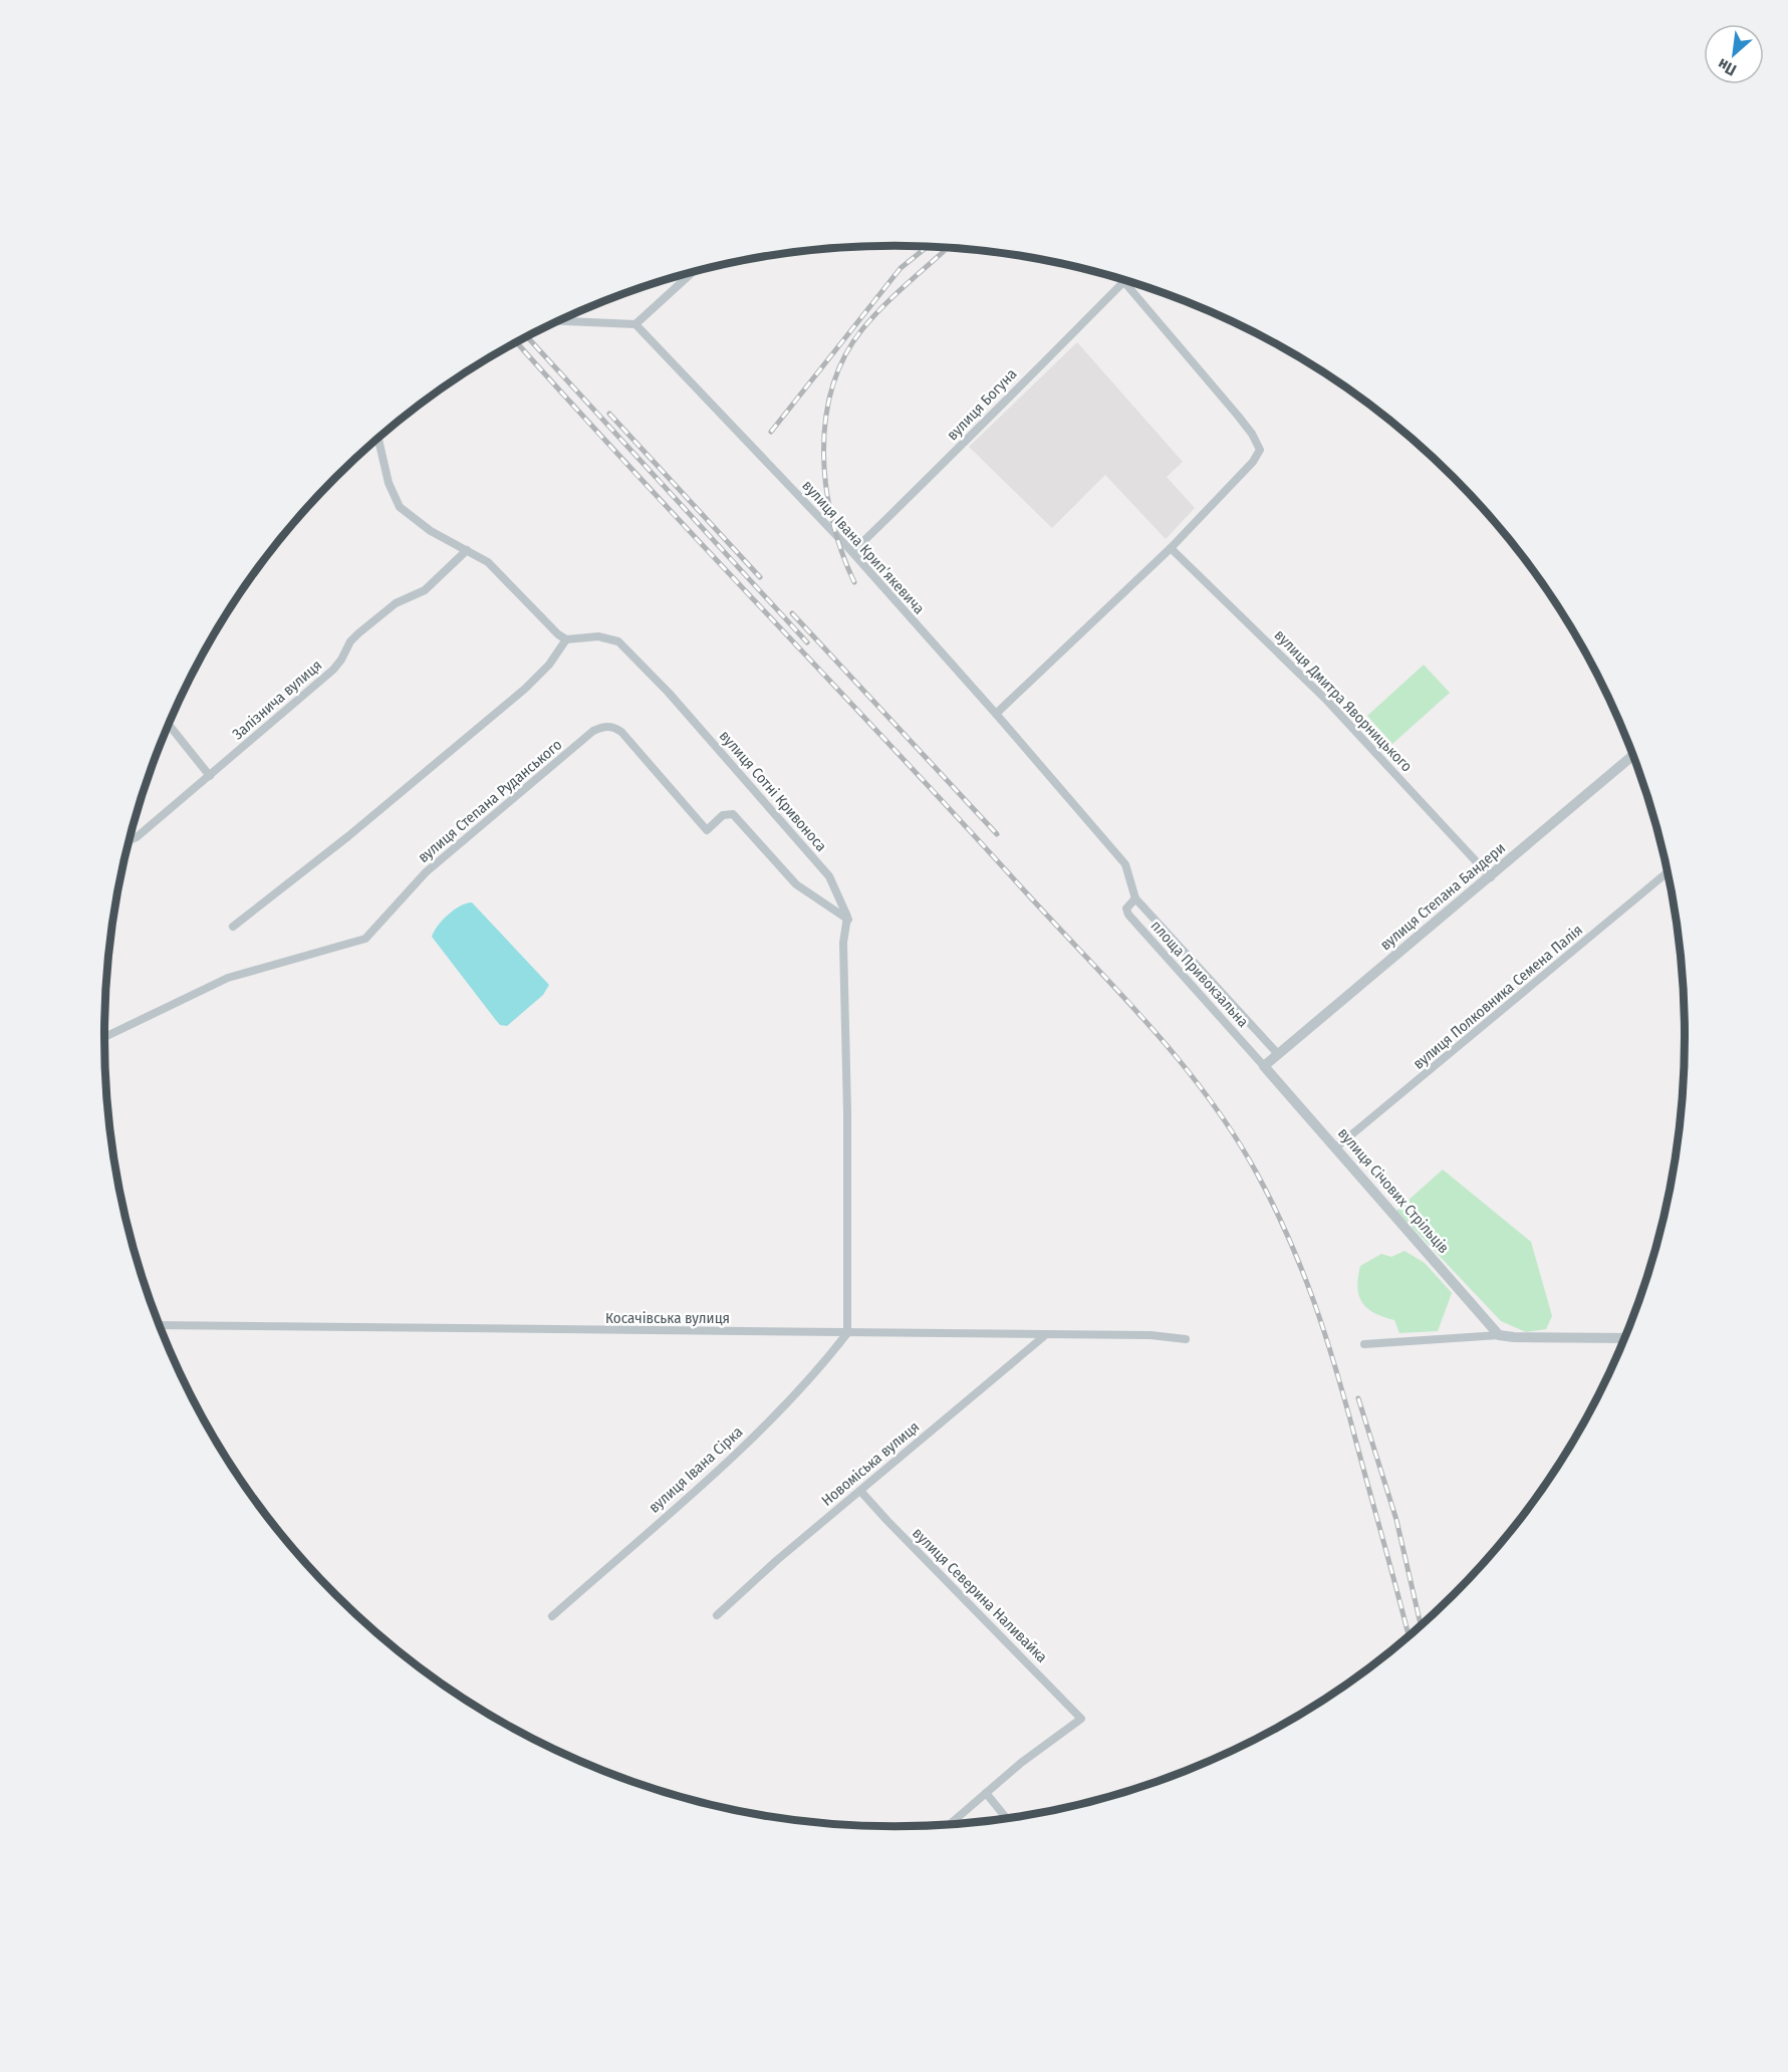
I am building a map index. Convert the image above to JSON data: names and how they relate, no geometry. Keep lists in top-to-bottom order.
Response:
{
  "streets": {
    "street": [
      "вулиця Богуна",
      "вулиця Івана Крипʼякевича",
      "Залізнича вулиця",
      "вулиця Дмитра Яворницького",
      "вулиця Сотні Кривоноса",
      "вулиця Степана Руданського",
      "вулиця Степана Бандери",
      "площа Привокзальна",
      "вулиця Полковника Семена Палія",
      "вулиця Січових Стрільців",
      "Косачівська вулиця",
      "Новоміська вулиця",
      "вулиця Івана Сірка",
      "вулиця Северина Наливайка"
    ]
  },
  "crossings": [
    ["вулиця Богуна", "вулиця Івана Крипʼякевича"],
    ["вулиця Івана Крипʼякевича", "площа Привокзальна"],
    ["вулиця Дмитра Яворницького", "вулиця Степана Бандери"],
    ["вулиця Сотні Кривоноса", "вулиця Степана Руданського"],
    ["вулиця Степана Бандери", "площа Привокзальна"],
    ["вулиця Степана Бандери", "вулиця Січових Стрільців"],
    ["площа Привокзальна", "вулиця Січових Стрільців"],
    ["вулиця Полковника Семена Палія", "вулиця Січових Стрільців"],
    ["Косачівська вулиця", "Новоміська вулиця"],
    ["Косачівська вулиця", "вулиця Івана Сірка"],
    ["Новоміська вулиця", "вулиця Северина Наливайка"]
  ],
  "north": "bottom left"
}
